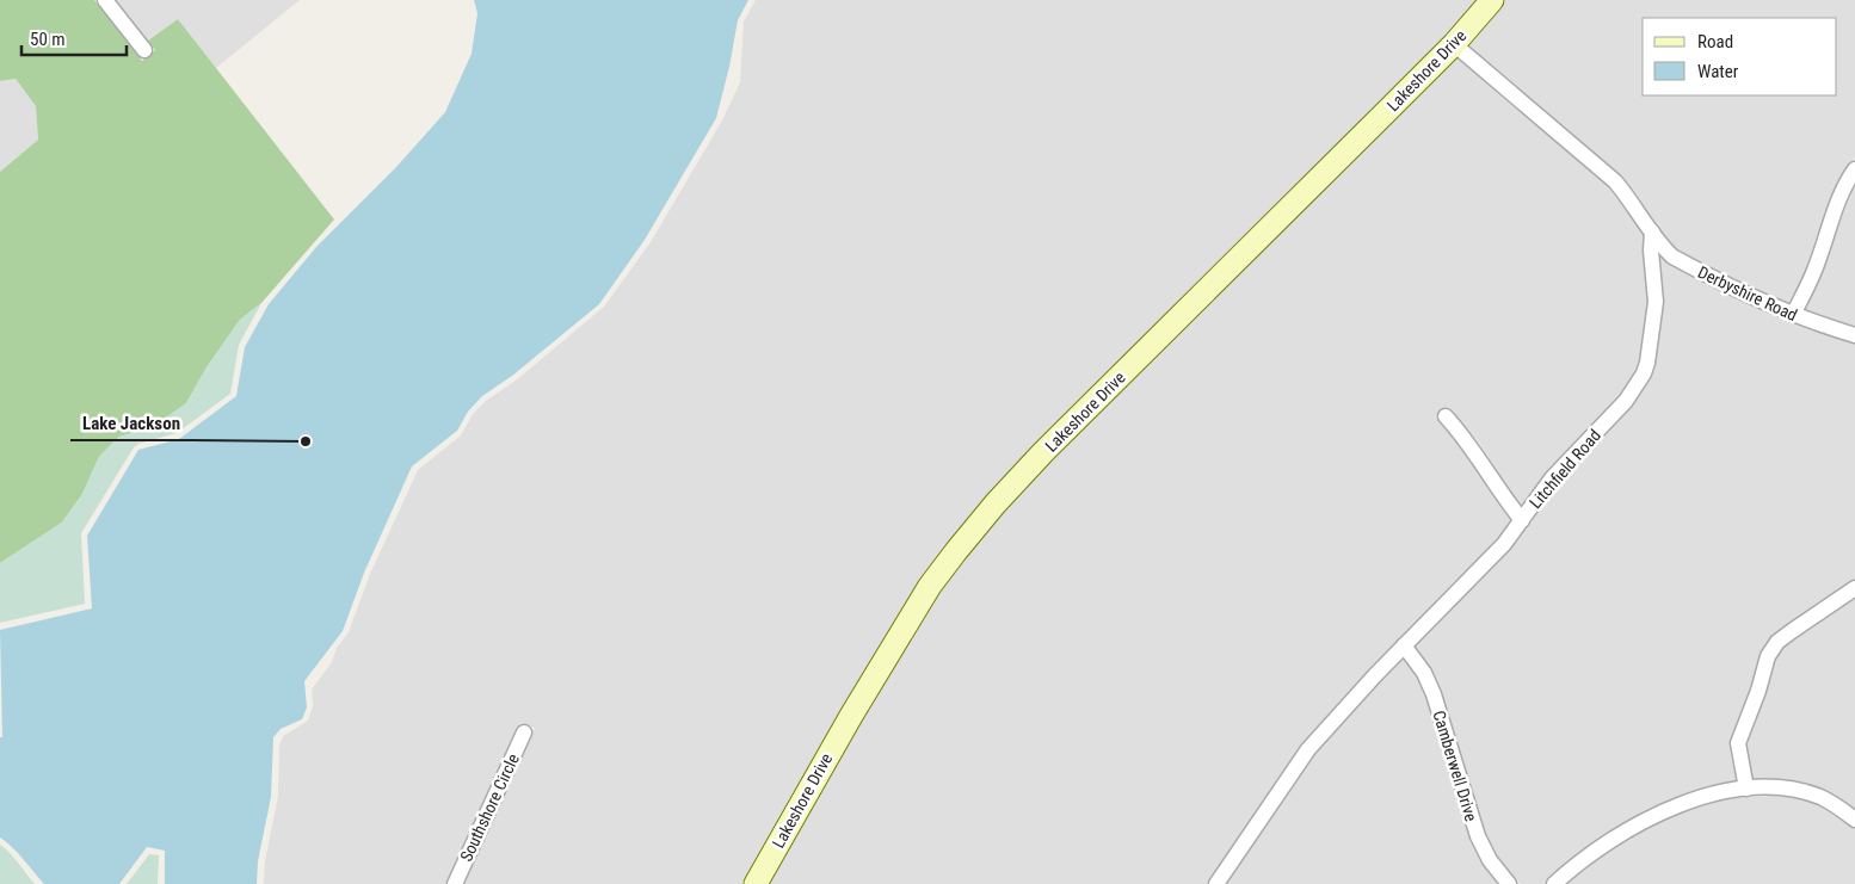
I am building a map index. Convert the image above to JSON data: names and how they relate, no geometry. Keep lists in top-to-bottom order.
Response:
{
  "streets": {
    "street": [
      "Lakeshore Drive",
      "Derbyshire Road",
      "Litchfield Road",
      "Camberwell Drive",
      "Southshore Circle"
    ]
  },
  "crossings": [
    ["Derbyshire Road", "Litchfield Road"],
    ["Litchfield Road", "Camberwell Drive"]
  ],
  "places": ["Lake Jackson"],
  "legend": ["Road", "Water"],
  "scale_bar": "50 m"
}
